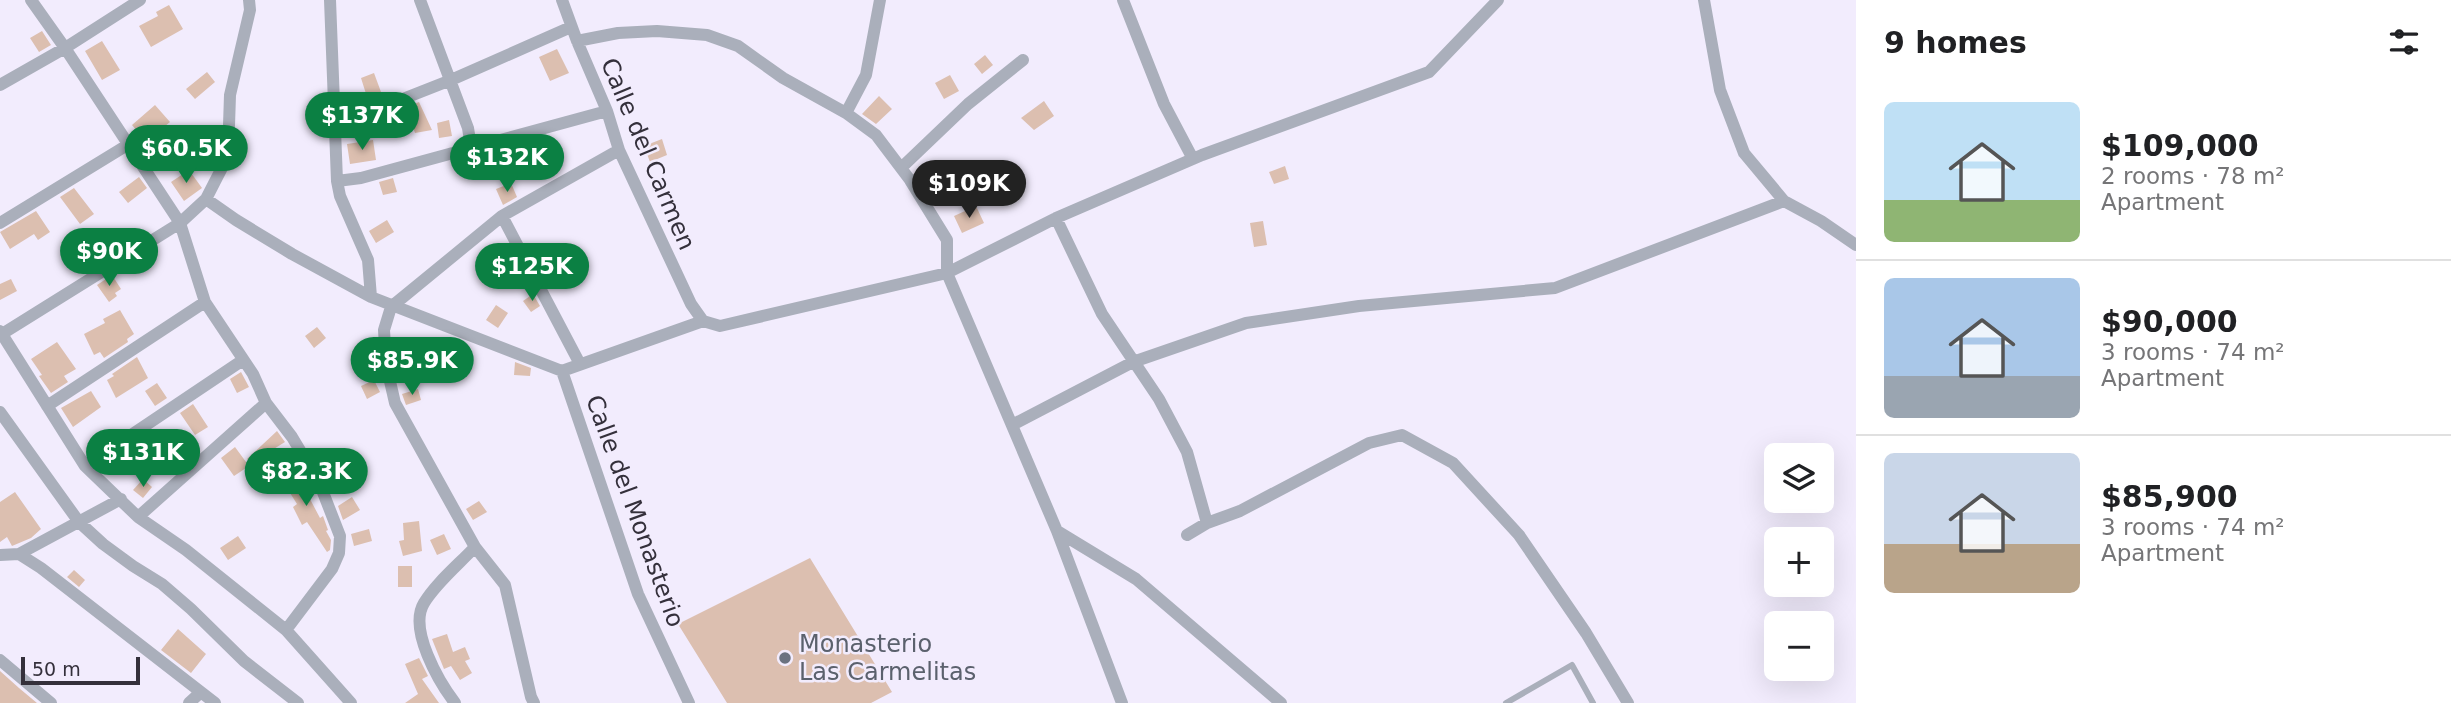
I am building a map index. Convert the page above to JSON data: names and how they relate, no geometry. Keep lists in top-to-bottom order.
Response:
{
  "streets": {
    "street": ["Calle del Carmen", "Calle del Monasterio"]
  },
  "places": ["Monasterio Las Carmelitas"],
  "scale_bar": "50 m",
  "page": {
    "heading": "9 homes",
    "list": [
      {
        "name": "$109,000",
        "note": "2 rooms · 78 m² · Apartment"
      },
      {
        "name": "$90,000",
        "note": "3 rooms · 74 m² · Apartment"
      },
      {
        "name": "$85,900",
        "note": "3 rooms · 74 m² · Apartment"
      }
    ],
    "price": [
      "$137K",
      "$60.5K",
      "$132K",
      "$109K",
      "$90K",
      "$125K",
      "$85.9K",
      "$131K",
      "$82.3K"
    ],
    "map_buttons": ["+", "−"],
    "scale": "50 m"
  }
}
